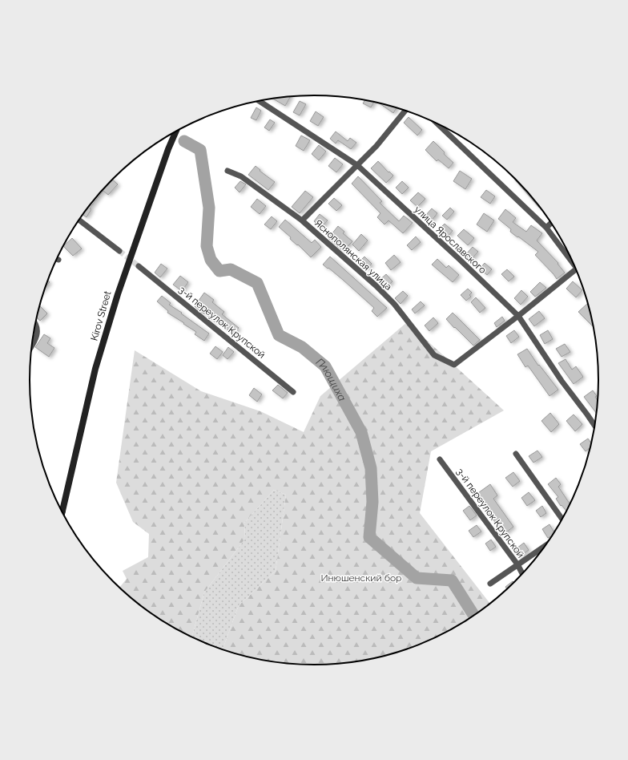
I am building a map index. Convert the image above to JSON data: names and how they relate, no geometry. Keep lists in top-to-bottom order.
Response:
{
  "streets": {
    "main road": ["Kirov Street"],
    "street": ["улица Ярославского", "Яснополянская улица", "3-й переулок Крупской"]
  },
  "crossings": [
    ["улица Ярославского", "Яснополянская улица"]
  ],
  "water": ["Плющиха"],
  "parks": ["Инюшенский бор"]
}
